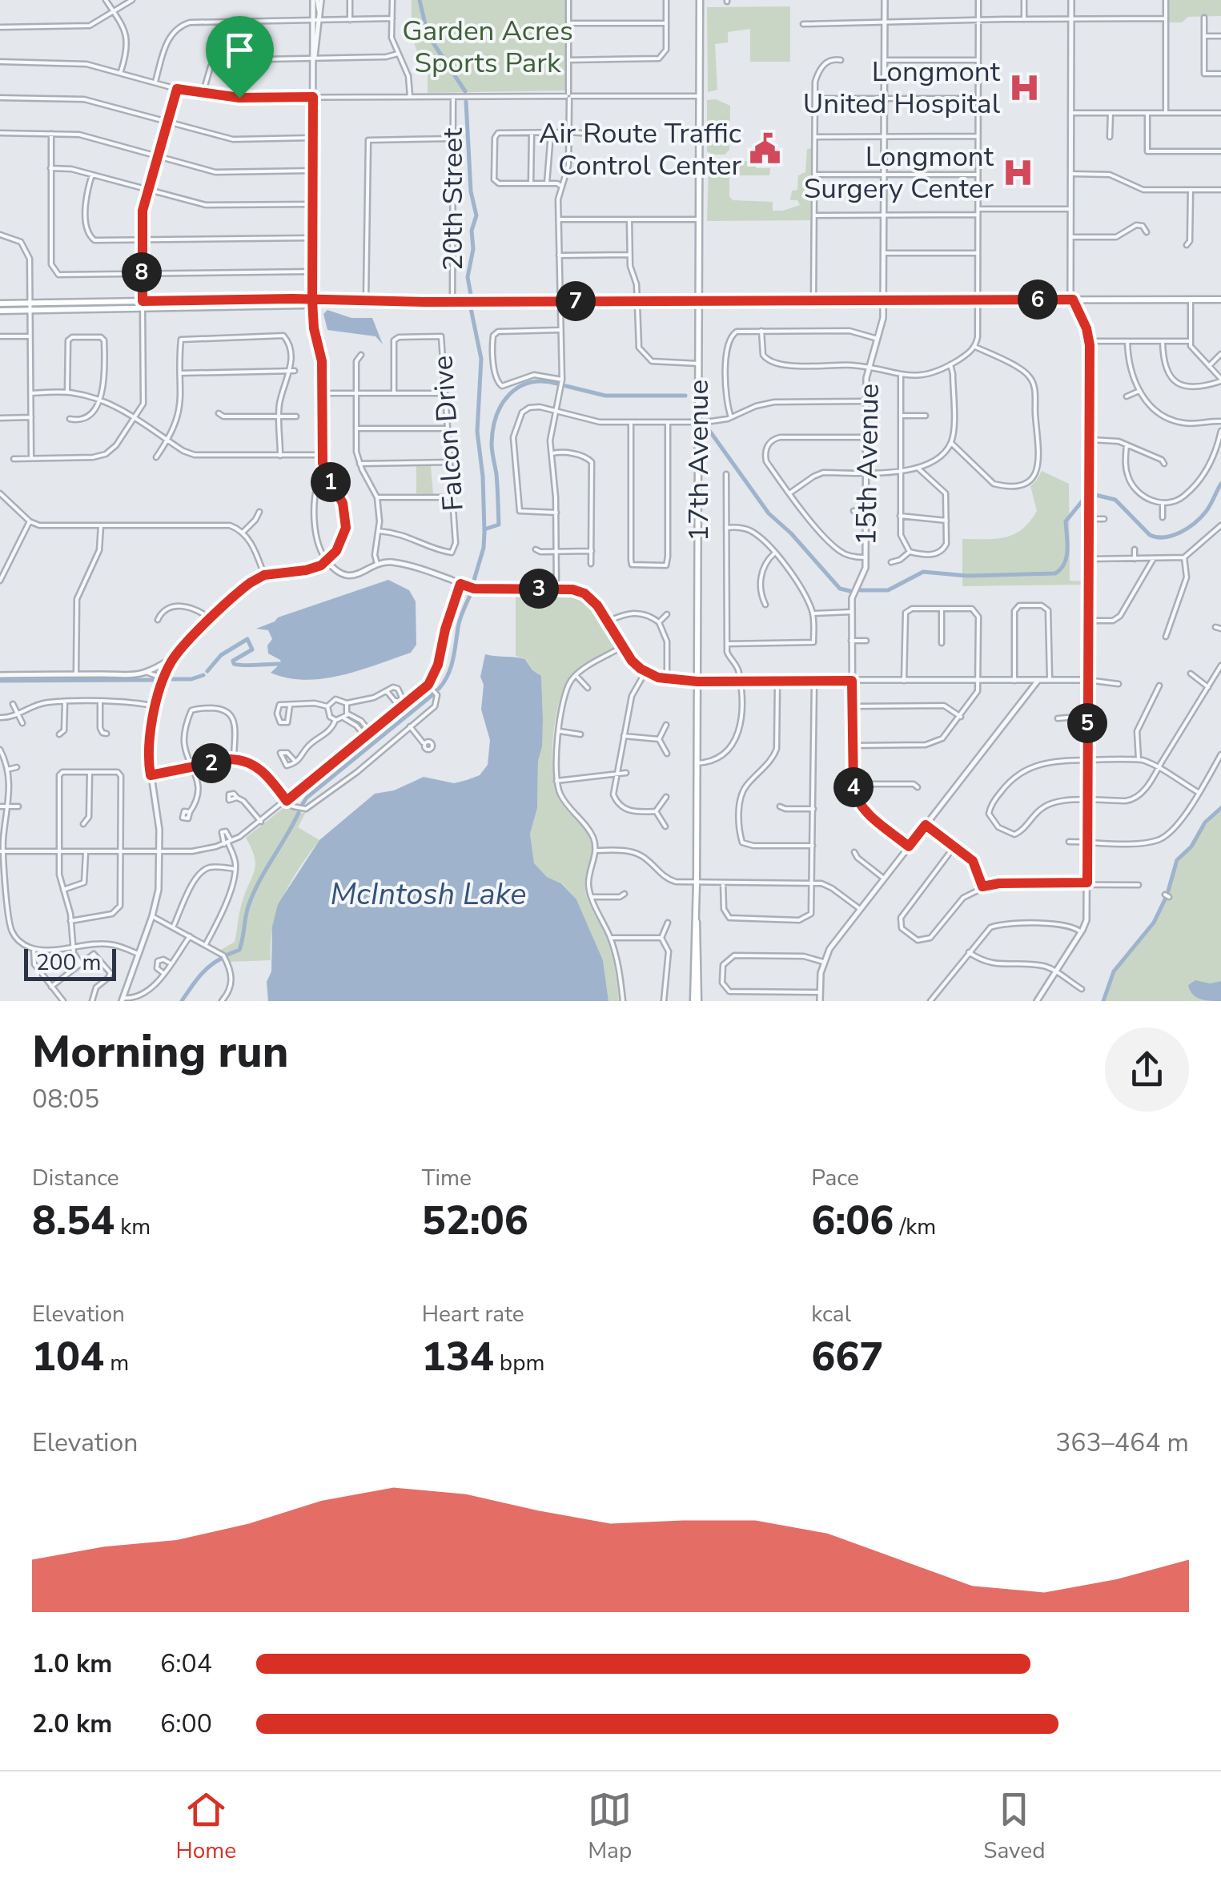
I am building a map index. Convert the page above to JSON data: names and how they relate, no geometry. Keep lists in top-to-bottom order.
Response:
{
  "streets": {
    "main road": ["17th Avenue"],
    "street": ["20th Street", "Falcon Drive", "15th Avenue"]
  },
  "water": ["McIntosh Lake"],
  "parks": ["Garden Acres Sports Park"],
  "places": {
    "hospital": ["Longmont United Hospital", "Longmont Surgery Center"],
    "public building": ["Air Route Traffic Control Center"]
  },
  "scale_bar": "200 m",
  "page": {
    "pins": [
      "8",
      "6",
      "7",
      "1",
      "3",
      "5",
      "2",
      "4"
    ],
    "scale": "200 m",
    "heading": ["Morning run", "08:05"],
    "stats": [
      ["Distance", "8.54 km"],
      ["Time", "52:06"],
      ["Pace", "6:06 /km"],
      ["Elevation", "104 m"],
      ["Heart rate", "134 bpm"],
      ["kcal", "667"]
    ],
    "chart": ["Elevation", "363–464 m"],
    "list": [
      {
        "name": "1.0 km",
        "note": "6:04"
      },
      {
        "name": "2.0 km",
        "note": "6:00"
      }
    ],
    "tabs": ["Home", "Map", "Saved"]
  }
}
